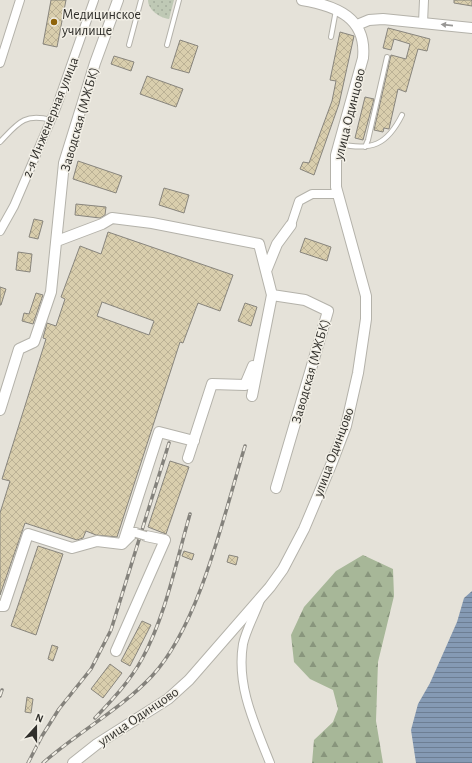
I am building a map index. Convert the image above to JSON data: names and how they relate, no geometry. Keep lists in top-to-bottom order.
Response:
{
  "streets": {
    "street": ["улица Одинцово", "2-я Инженерная улица", "Заводская (МЖБК)"]
  },
  "places": ["Медицинское училище"],
  "north": "top"
}
